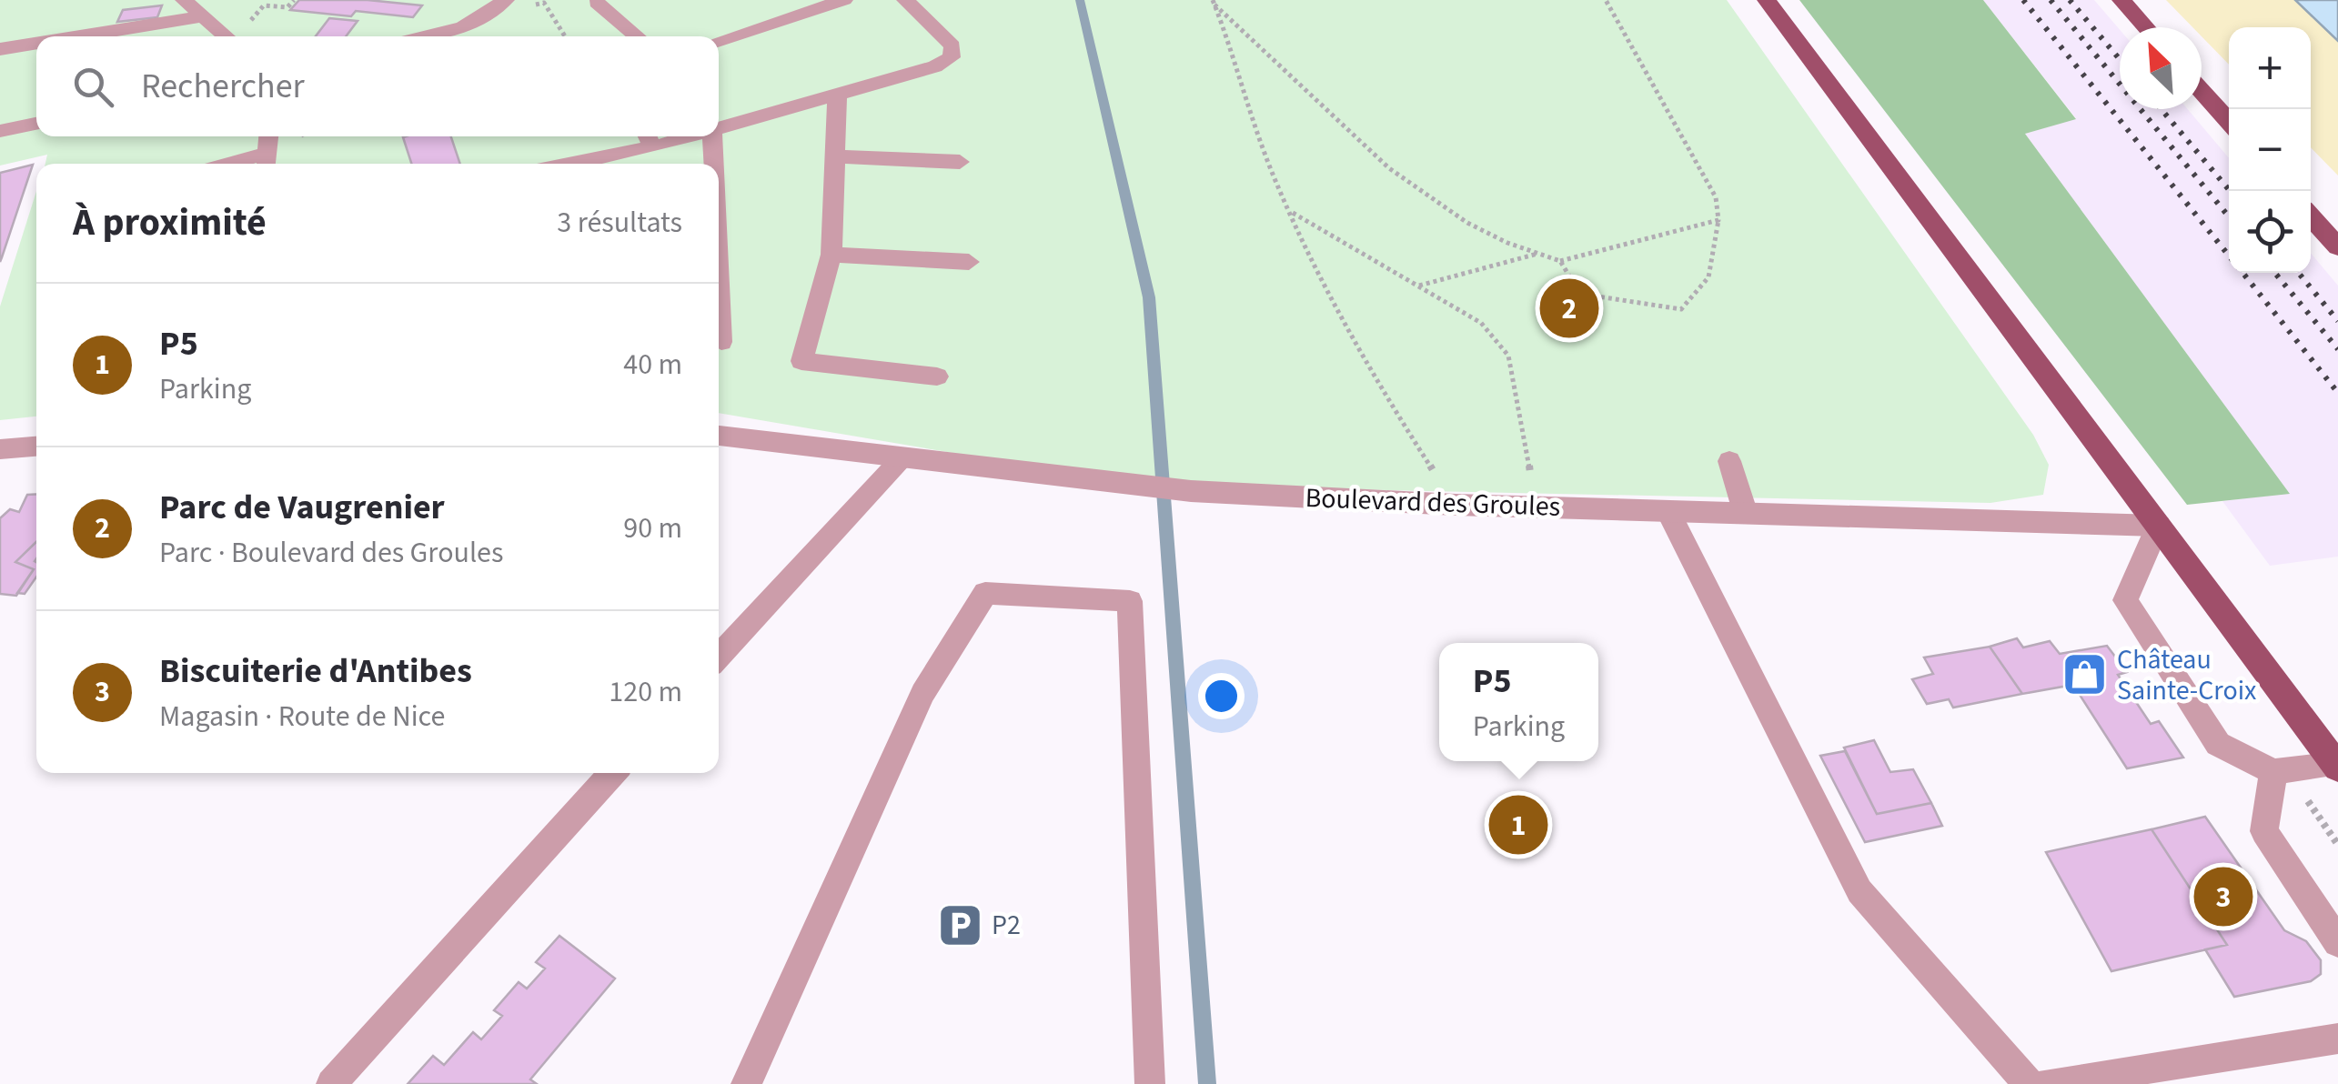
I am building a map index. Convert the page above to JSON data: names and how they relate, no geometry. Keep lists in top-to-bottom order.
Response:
{
  "streets": {
    "street": ["Boulevard des Groules"]
  },
  "places": {
    "shop": ["Château Sainte-Croix"],
    "parking": ["P2"]
  },
  "north": "top left",
  "page": {
    "map_buttons": ["+", "−"],
    "search": "Rechercher",
    "heading": ["À proximité", "3 résultats"],
    "pins": ["2", "1", "3"],
    "list": [
      {
        "mark": "1",
        "name": "P5",
        "note": "Parking",
        "value": "40 m"
      },
      {
        "mark": "2",
        "name": "Parc de Vaugrenier",
        "note": "Parc · Boulevard des Groules",
        "value": "90 m"
      },
      {
        "mark": "3",
        "name": "Biscuiterie d'Antibes",
        "note": "Magasin · Route de Nice",
        "value": "120 m"
      }
    ],
    "popup": ["P5", "Parking"]
  }
}
